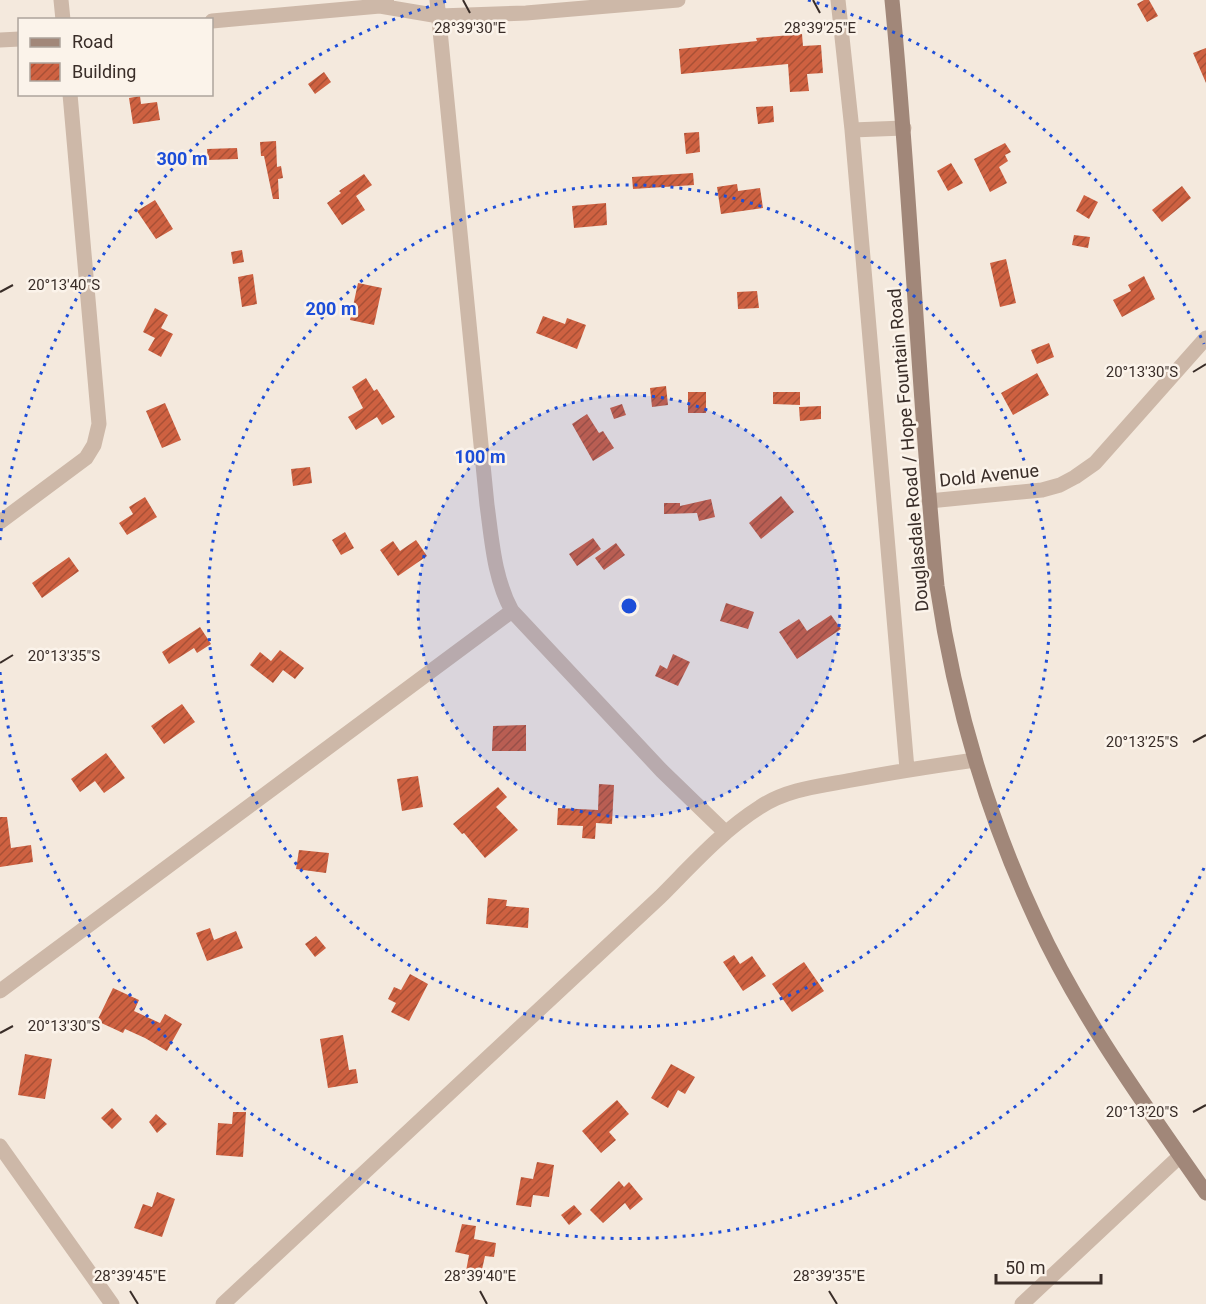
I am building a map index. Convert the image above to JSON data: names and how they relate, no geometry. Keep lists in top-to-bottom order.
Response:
{
  "streets": {
    "main road": ["Douglasdale Road / Hope Fountain Road"],
    "street": ["Dold Avenue"]
  },
  "crossings": [
    ["Douglasdale Road / Hope Fountain Road", "Dold Avenue"]
  ],
  "legend": ["Road", "Building"],
  "scale_bar": "50 m",
  "coordinates": [
    "28°39'30\"E",
    "28°39'25\"E",
    "20°13'40\"S",
    "20°13'30\"S",
    "20°13'35\"S",
    "20°13'25\"S",
    "20°13'20\"S",
    "28°39'45\"E",
    "28°39'40\"E",
    "28°39'35\"E"
  ],
  "rings": ["300 m", "200 m", "100 m"]
}
